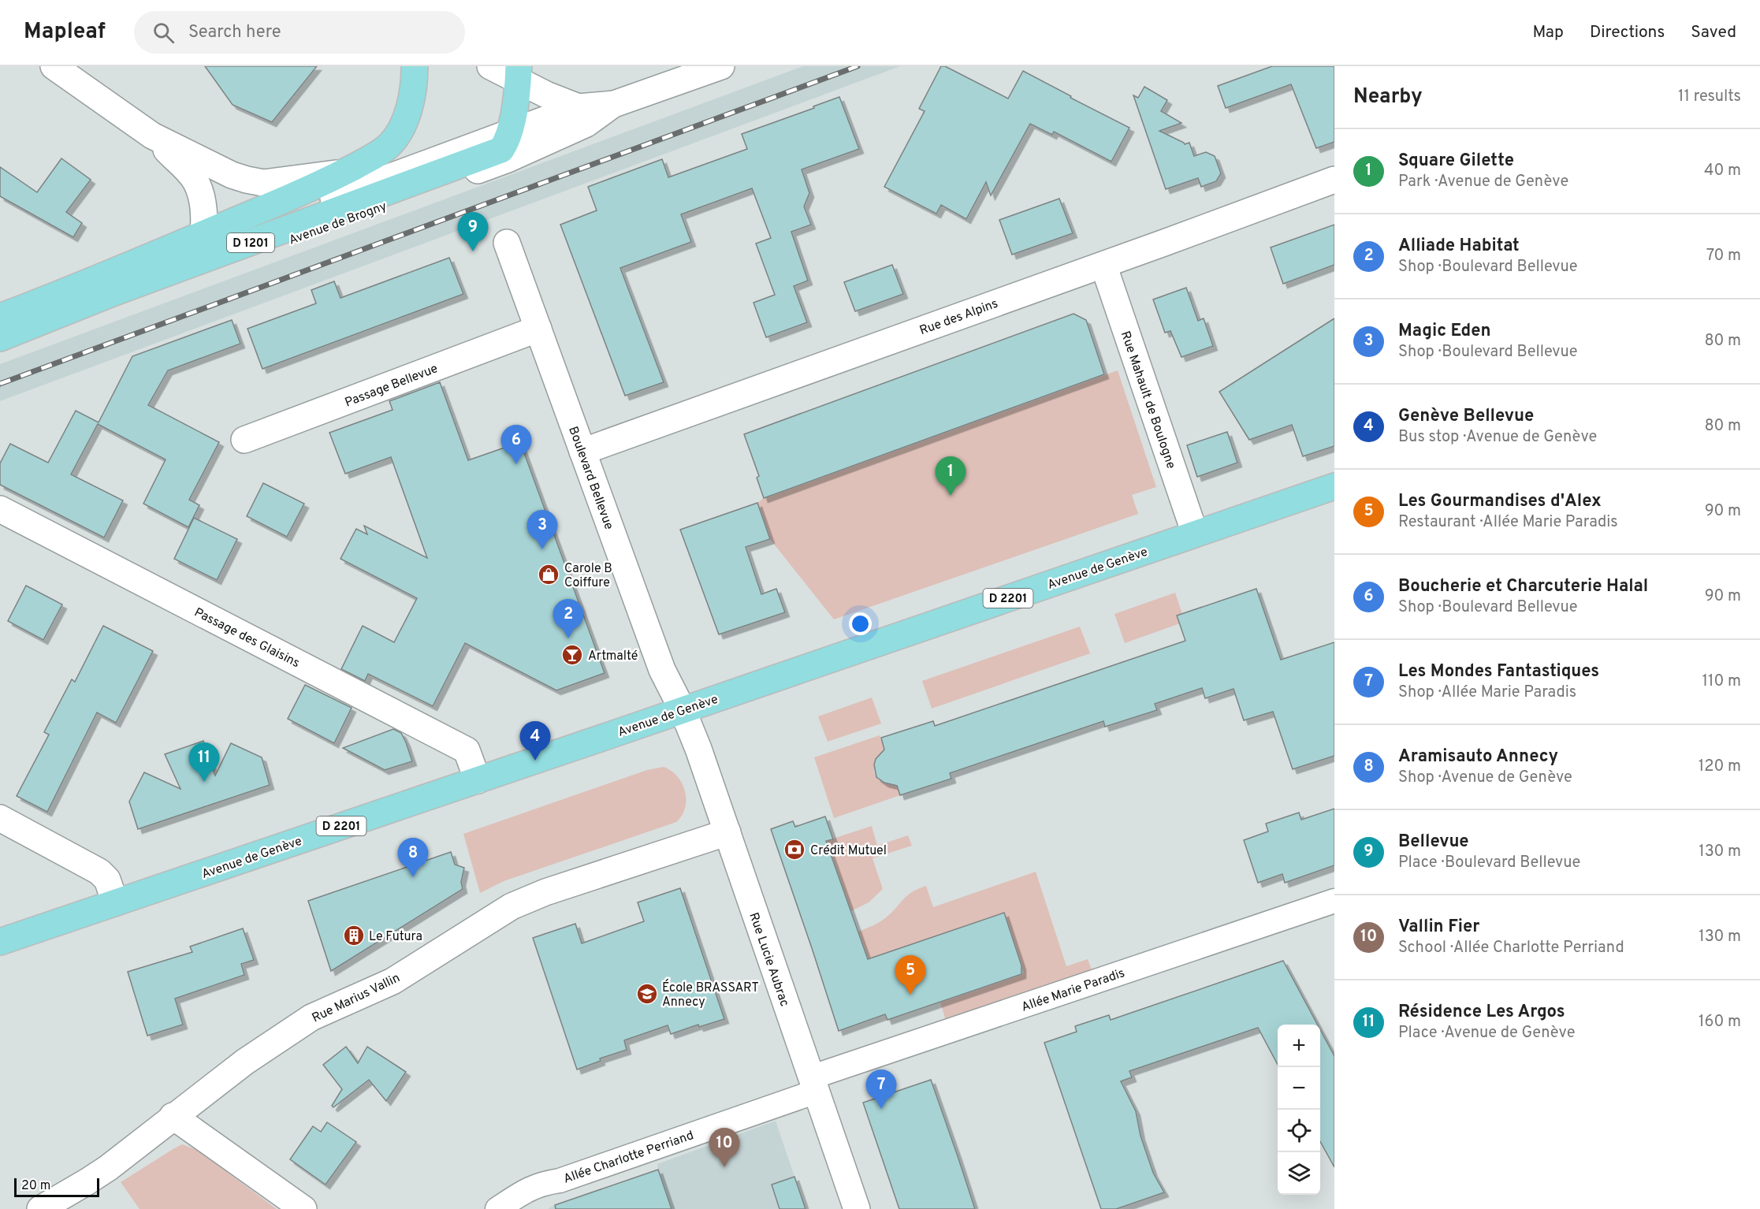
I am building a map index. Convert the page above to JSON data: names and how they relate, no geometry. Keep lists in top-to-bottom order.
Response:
{
  "streets": {
    "main road": [
      "Avenue de Brogny",
      "D 1201",
      "Avenue de Genève",
      "D 2201"
    ],
    "street": [
      "Rue des Alpins",
      "Passage Bellevue",
      "Rue Mahault de Boulogne",
      "Boulevard Bellevue",
      "Passage des Glaisins",
      "Rue Lucie Aubrac",
      "Allée Marie Paradis",
      "Rue Marius Vallin",
      "Allée Charlotte Perriand"
    ]
  },
  "crossings": [
    ["Avenue de Brogny", "D 1201"],
    ["Rue des Alpins", "Rue Mahault de Boulogne"],
    ["Rue des Alpins", "Boulevard Bellevue"],
    ["Passage Bellevue", "Boulevard Bellevue"],
    ["Rue Mahault de Boulogne", "Avenue de Genève"],
    ["Boulevard Bellevue", "Avenue de Genève"],
    ["Boulevard Bellevue", "Rue Lucie Aubrac"],
    ["Avenue de Genève", "Passage des Glaisins"],
    ["Avenue de Genève", "Rue Lucie Aubrac"],
    ["Rue Lucie Aubrac", "Allée Marie Paradis"],
    ["Rue Lucie Aubrac", "Rue Marius Vallin"],
    ["Rue Lucie Aubrac", "Allée Charlotte Perriand"],
    ["Allée Marie Paradis", "Allée Charlotte Perriand"]
  ],
  "places": {
    "shop": ["Carole B Coiffure"],
    "bar": ["Artmalté"],
    "bank": ["Crédit Mutuel"],
    "building": ["Le Futura"],
    "school or university": ["École BRASSART Annecy"]
  },
  "scale_bar": "20 m",
  "page": {
    "header": "Mapleaf",
    "search": "Search here",
    "nav": ["Map", "Directions", "Saved"],
    "heading": ["Nearby", "11 results"],
    "list": [
      {
        "mark": "1",
        "name": "Square Gilette",
        "note": "Park · Avenue de Genève",
        "value": "40 m"
      },
      {
        "mark": "2",
        "name": "Alliade Habitat",
        "note": "Shop · Boulevard Bellevue",
        "value": "70 m"
      },
      {
        "mark": "3",
        "name": "Magic Eden",
        "note": "Shop · Boulevard Bellevue",
        "value": "80 m"
      },
      {
        "mark": "4",
        "name": "Genève Bellevue",
        "note": "Bus stop · Avenue de Genève",
        "value": "80 m"
      },
      {
        "mark": "5",
        "name": "Les Gourmandises d'Alex",
        "note": "Restaurant · Allée Marie Paradis",
        "value": "90 m"
      },
      {
        "mark": "6",
        "name": "Boucherie et Charcuterie Halal",
        "note": "Shop · Boulevard Bellevue",
        "value": "90 m"
      },
      {
        "mark": "7",
        "name": "Les Mondes Fantastiques",
        "note": "Shop · Allée Marie Paradis",
        "value": "110 m"
      },
      {
        "mark": "8",
        "name": "Aramisauto Annecy",
        "note": "Shop · Avenue de Genève",
        "value": "120 m"
      },
      {
        "mark": "9",
        "name": "Bellevue",
        "note": "Place · Boulevard Bellevue",
        "value": "130 m"
      },
      {
        "mark": "10",
        "name": "Vallin Fier",
        "note": "School · Allée Charlotte Perriand",
        "value": "130 m"
      },
      {
        "mark": "11",
        "name": "Résidence Les Argos",
        "note": "Place · Avenue de Genève",
        "value": "160 m"
      }
    ],
    "pins": [
      "9",
      "6",
      "1",
      "3",
      "2",
      "4",
      "11",
      "8",
      "5",
      "7",
      "10"
    ],
    "map_buttons": ["+", "−"],
    "scale": "20 m"
  }
}
